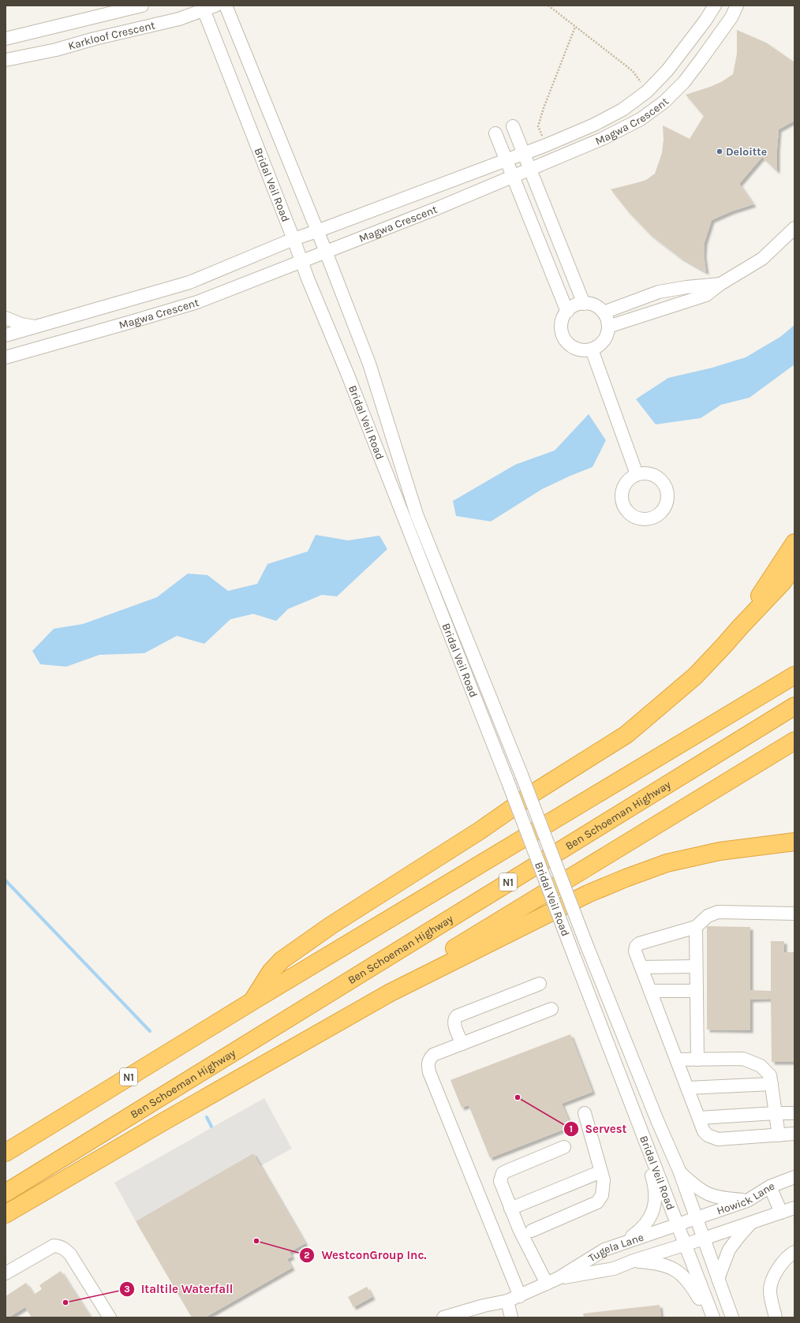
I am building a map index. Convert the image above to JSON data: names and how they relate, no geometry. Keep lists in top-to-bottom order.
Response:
{
  "streets": {
    "highway": ["Ben Schoeman Highway", "N1"],
    "street": [
      "Karkloof Crescent",
      "Magwa Crescent",
      "Bridal Veil Road",
      "Howick Lane",
      "Tugela Lane"
    ]
  },
  "crossings": [
    ["Karkloof Crescent", "Bridal Veil Road"],
    ["Magwa Crescent", "Bridal Veil Road"],
    ["Bridal Veil Road", "Howick Lane"],
    ["Bridal Veil Road", "Tugela Lane"],
    ["Howick Lane", "Tugela Lane"]
  ],
  "places": [
    "Deloitte",
    "Servest",
    "WestconGroup Inc.",
    "Italtile Waterfall"
  ]
}
